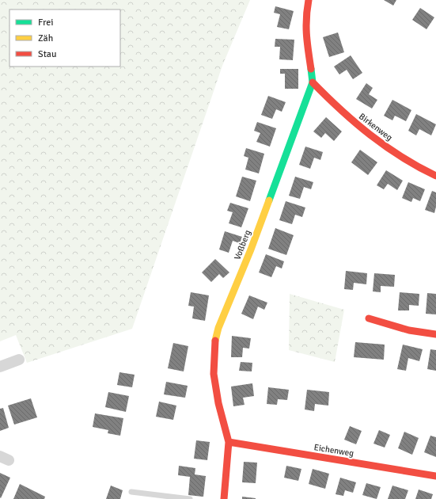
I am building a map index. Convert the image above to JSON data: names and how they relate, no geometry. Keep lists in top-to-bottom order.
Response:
{
  "streets": {
    "street": ["Birkenweg", "Voßberg", "Eichenweg"]
  },
  "crossings": [
    ["Birkenweg", "Voßberg"],
    ["Voßberg", "Eichenweg"]
  ],
  "legend": ["Frei", "Zäh", "Stau"]
}
